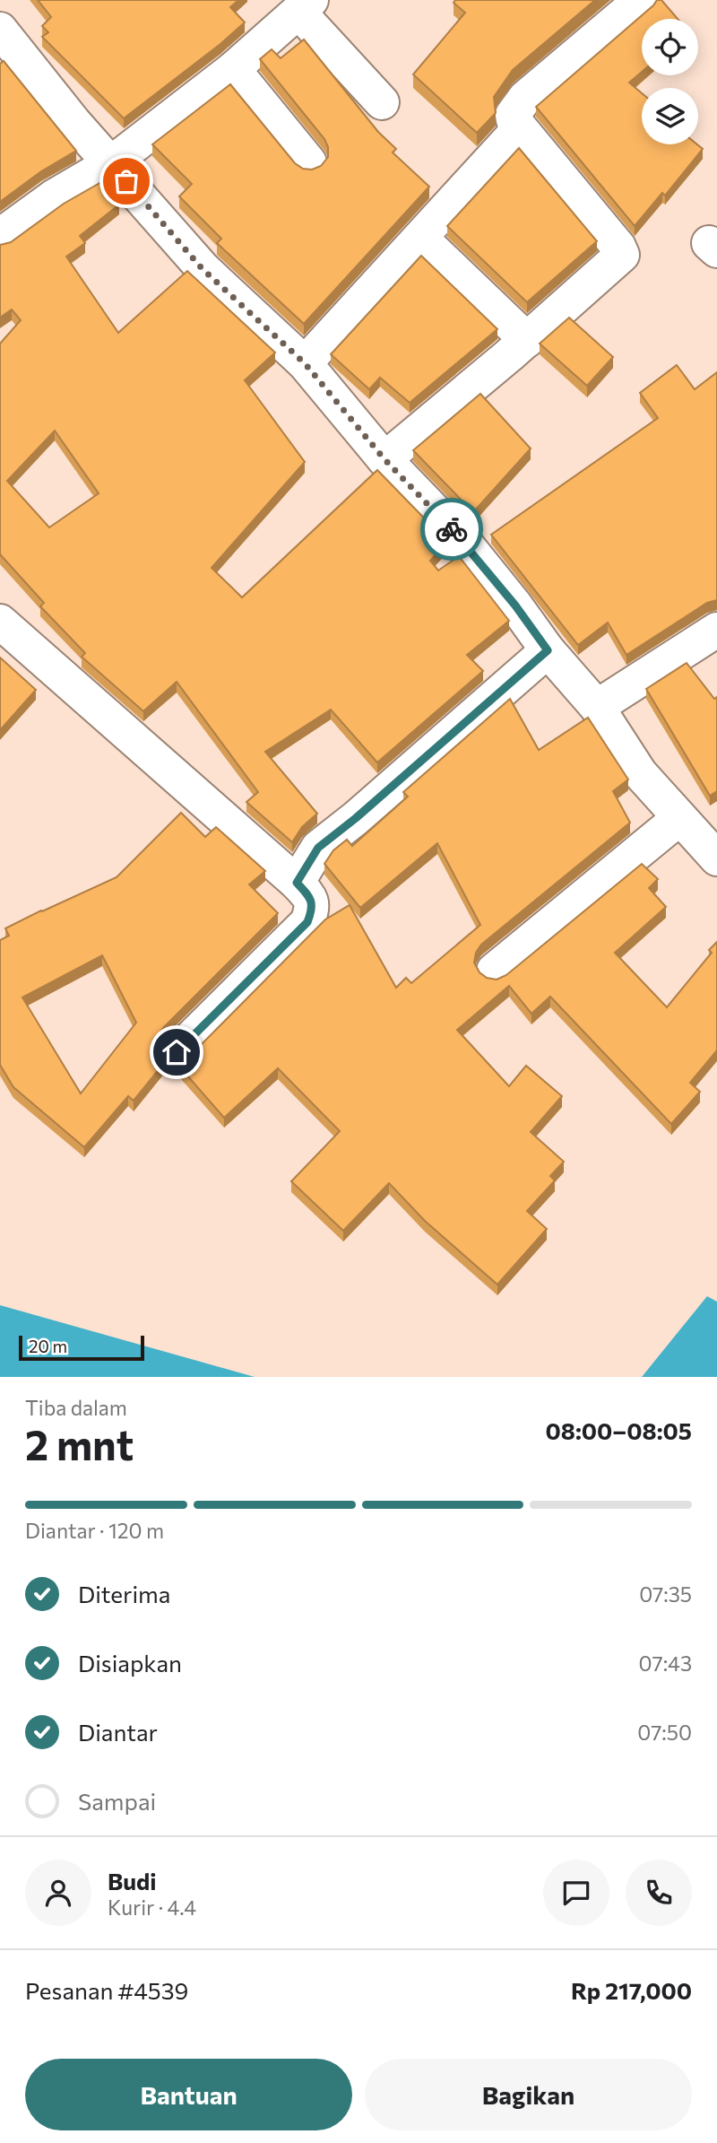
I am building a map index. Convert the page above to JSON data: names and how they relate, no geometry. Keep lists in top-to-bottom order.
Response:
{
  "scale_bar": "20 m",
  "page": {
    "scale": "20 m",
    "heading": ["2 mnt", "Tiba dalam", "08:00–08:05"],
    "panel": [
      "Budi",
      "Kurir · 4.4",
      "Pesanan #4539",
      "Rp 217,000"
    ],
    "bar": "Diantar · 120 m",
    "list": [
      ["Diterima", "07:35"],
      ["Disiapkan", "07:43"],
      ["Diantar", "07:50"],
      "Sampai"
    ],
    "buttons": ["Bantuan", "Bagikan"]
  }
}
